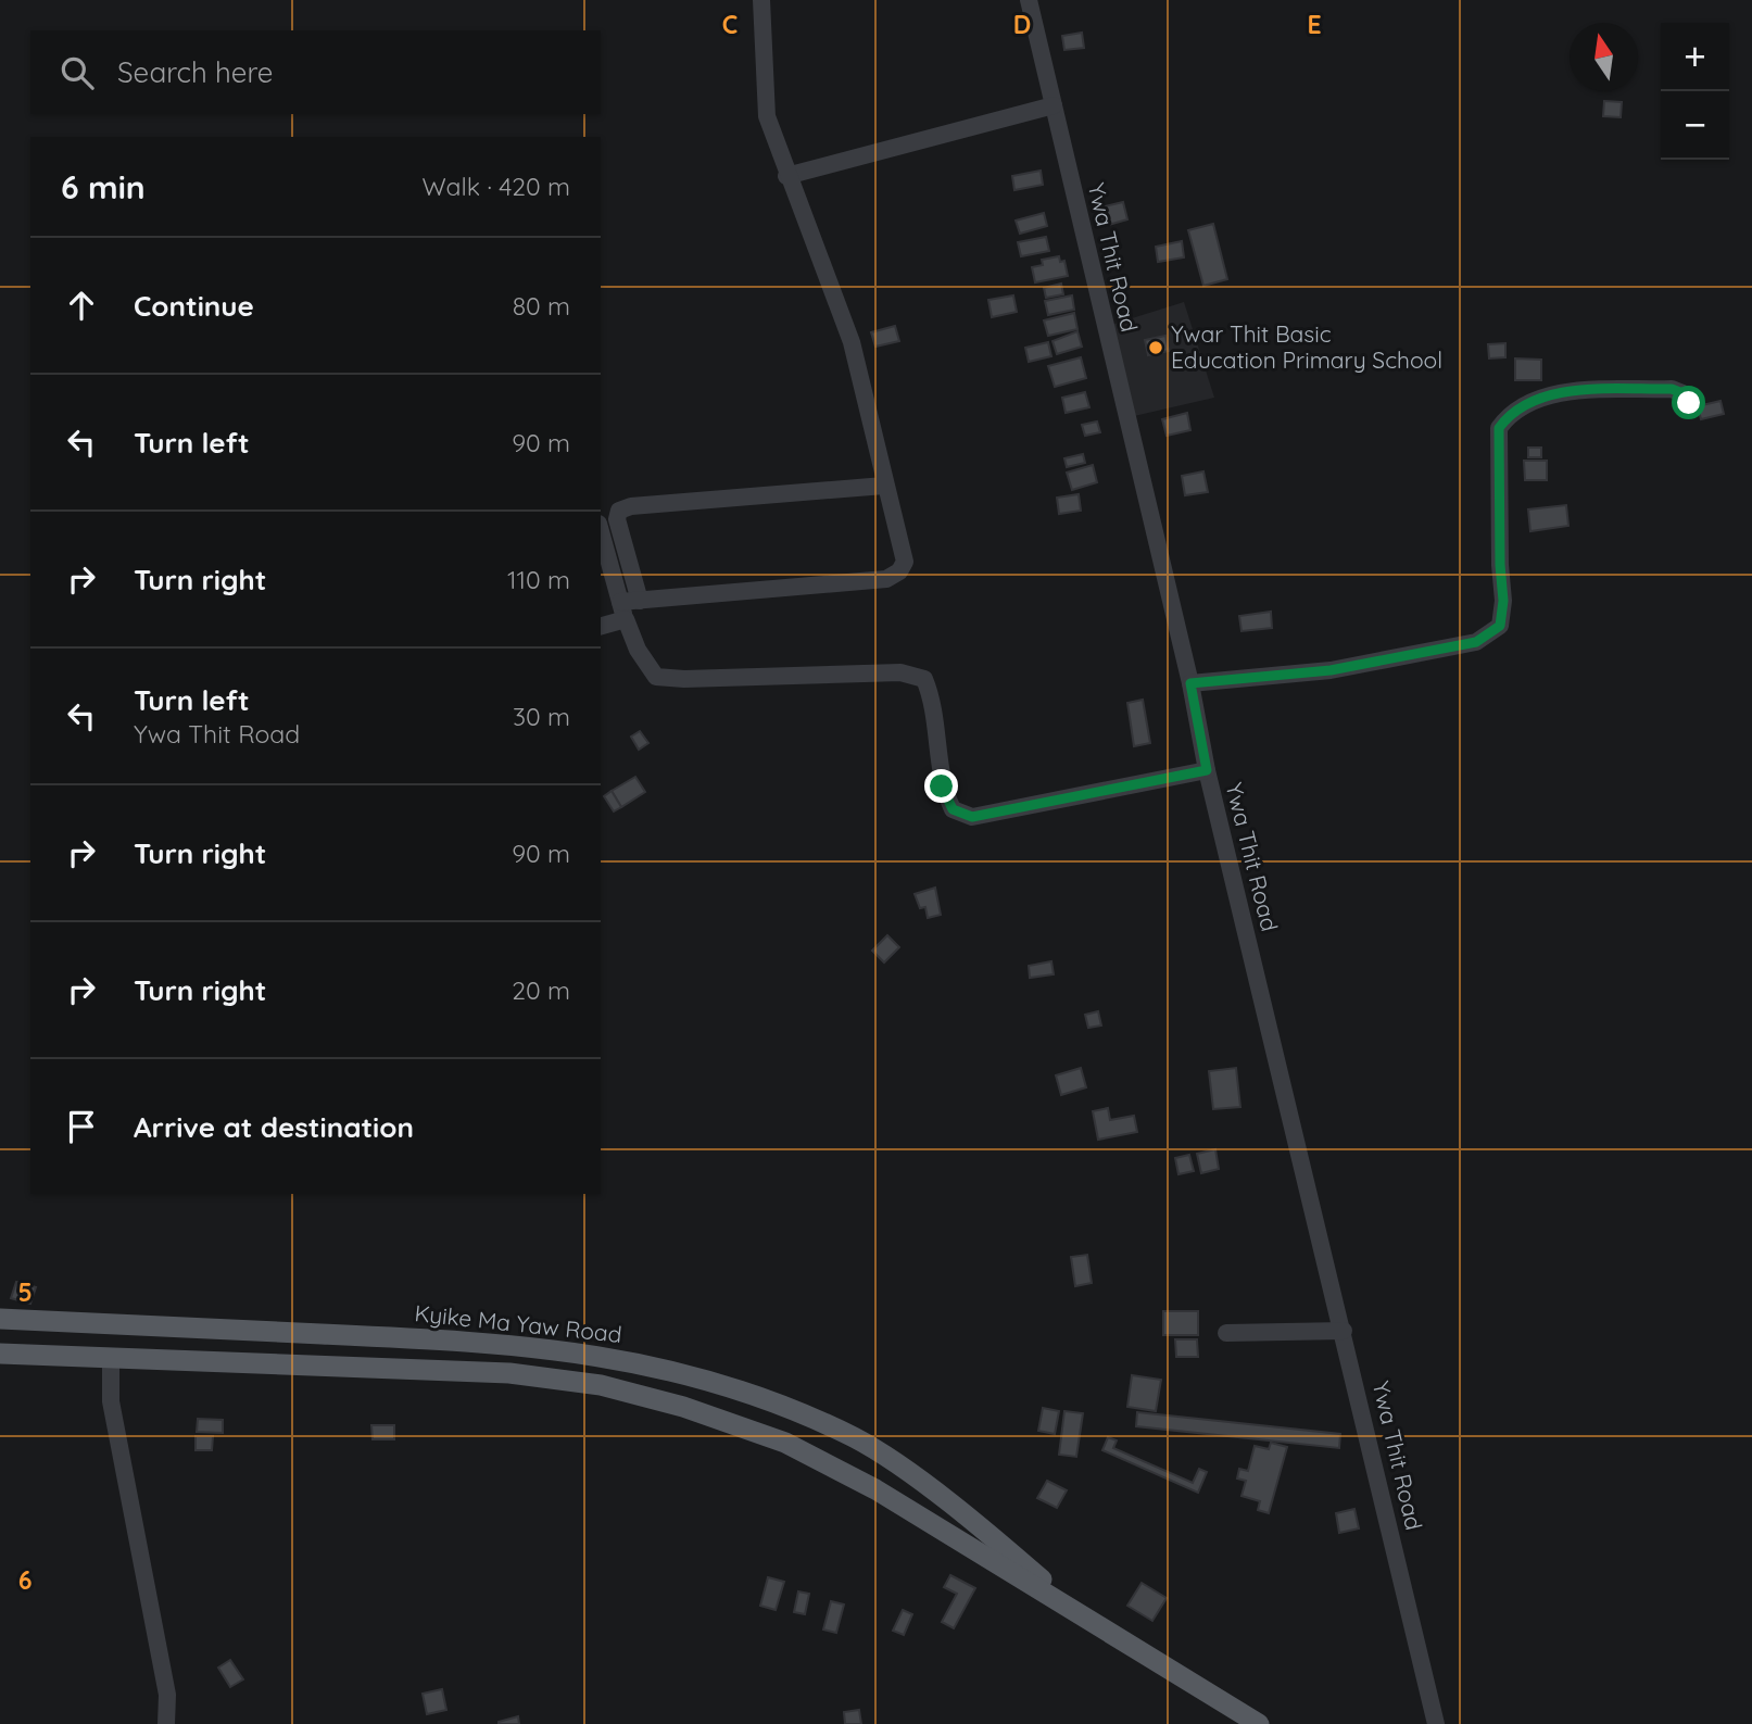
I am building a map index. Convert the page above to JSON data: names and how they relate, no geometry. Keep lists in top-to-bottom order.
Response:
{
  "streets": {
    "main road": ["Kyike Ma Yaw Road"],
    "street": ["Ywa Thit Road"]
  },
  "places": ["Ywar Thit Basic Education Primary School"],
  "north": "top",
  "page": {
    "map_buttons": ["+", "−"],
    "search": "Search here",
    "heading": ["6 min", "Walk · 420 m"],
    "list": [
      ["Continue", "80 m"],
      ["Turn left", "90 m"],
      ["Turn right", "110 m"],
      ["Turn left", "Ywa Thit Road", "30 m"],
      ["Turn right", "90 m"],
      ["Turn right", "20 m"],
      "Arrive at destination"
    ]
  },
  "grid": {
    "columns": ["C", "D", "E"],
    "rows": ["5", "6"]
  }
}
